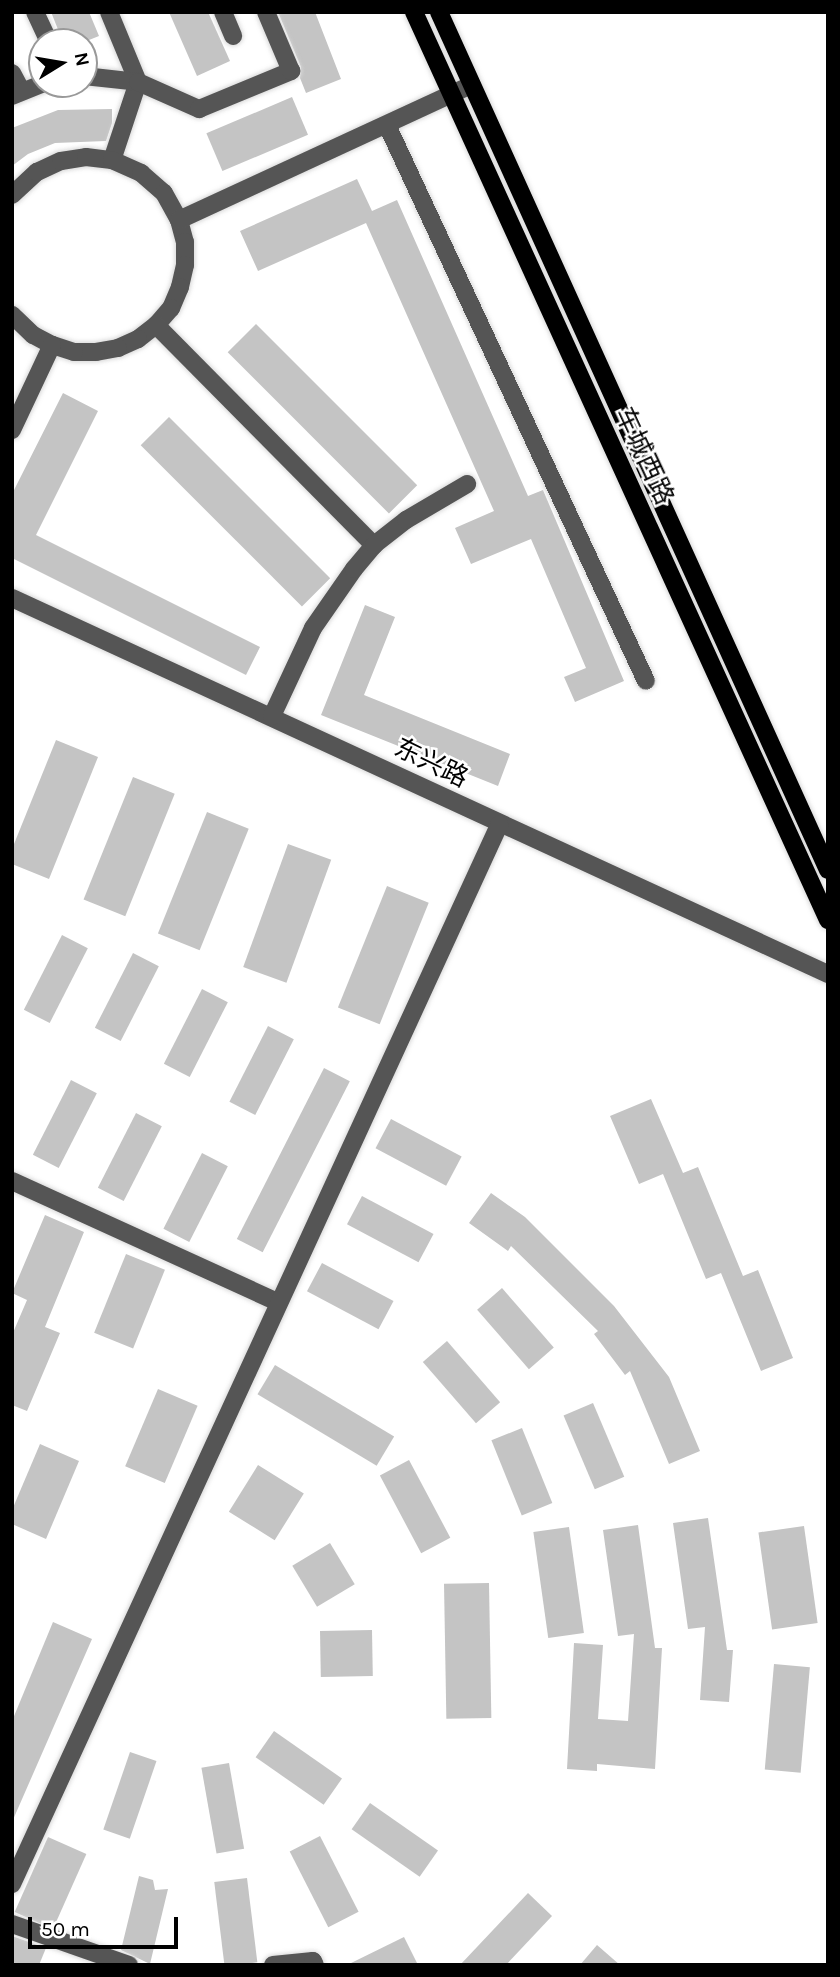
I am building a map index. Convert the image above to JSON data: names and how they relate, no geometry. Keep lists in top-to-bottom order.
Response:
{
  "streets": {
    "main road": ["车城西路"],
    "street": ["东兴路"]
  },
  "scale_bar": "50 m",
  "north": "right"
}
